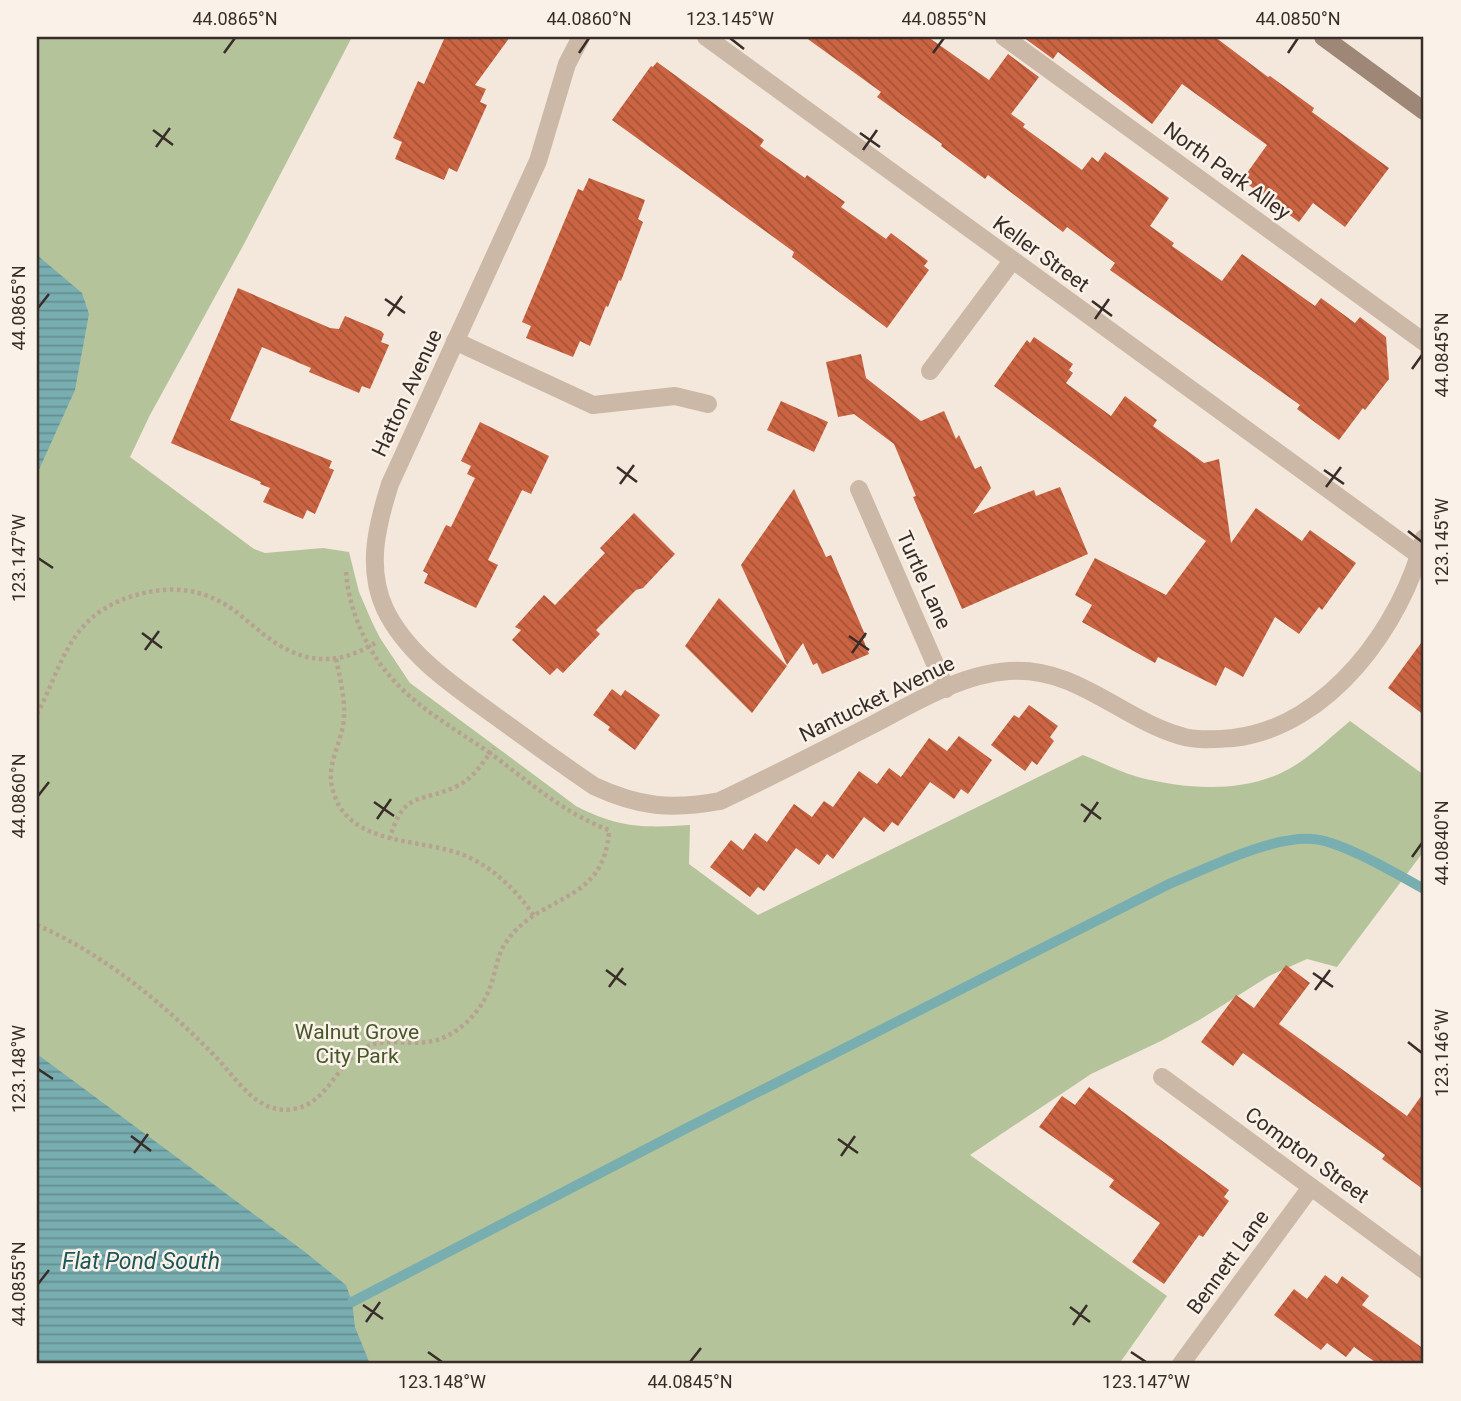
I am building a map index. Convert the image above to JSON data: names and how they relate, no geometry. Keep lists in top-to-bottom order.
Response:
{
  "streets": {
    "street": [
      "North Park Alley",
      "Keller Street",
      "Hatton Avenue",
      "Turtle Lane",
      "Nantucket Avenue",
      "Compton Street",
      "Bennett Lane"
    ]
  },
  "crossings": [
    ["Keller Street", "Nantucket Avenue"],
    ["Hatton Avenue", "Nantucket Avenue"],
    ["Turtle Lane", "Nantucket Avenue"],
    ["Compton Street", "Bennett Lane"]
  ],
  "water": ["Flat Pond South"],
  "parks": ["Walnut Grove City Park"],
  "coordinates": [
    "44.0865°N",
    "44.0860°N",
    "123.145°W",
    "44.0855°N",
    "44.0850°N",
    "44.0845°N",
    "123.147°W",
    "44.0840°N",
    "123.146°W",
    "123.148°W"
  ]
}
